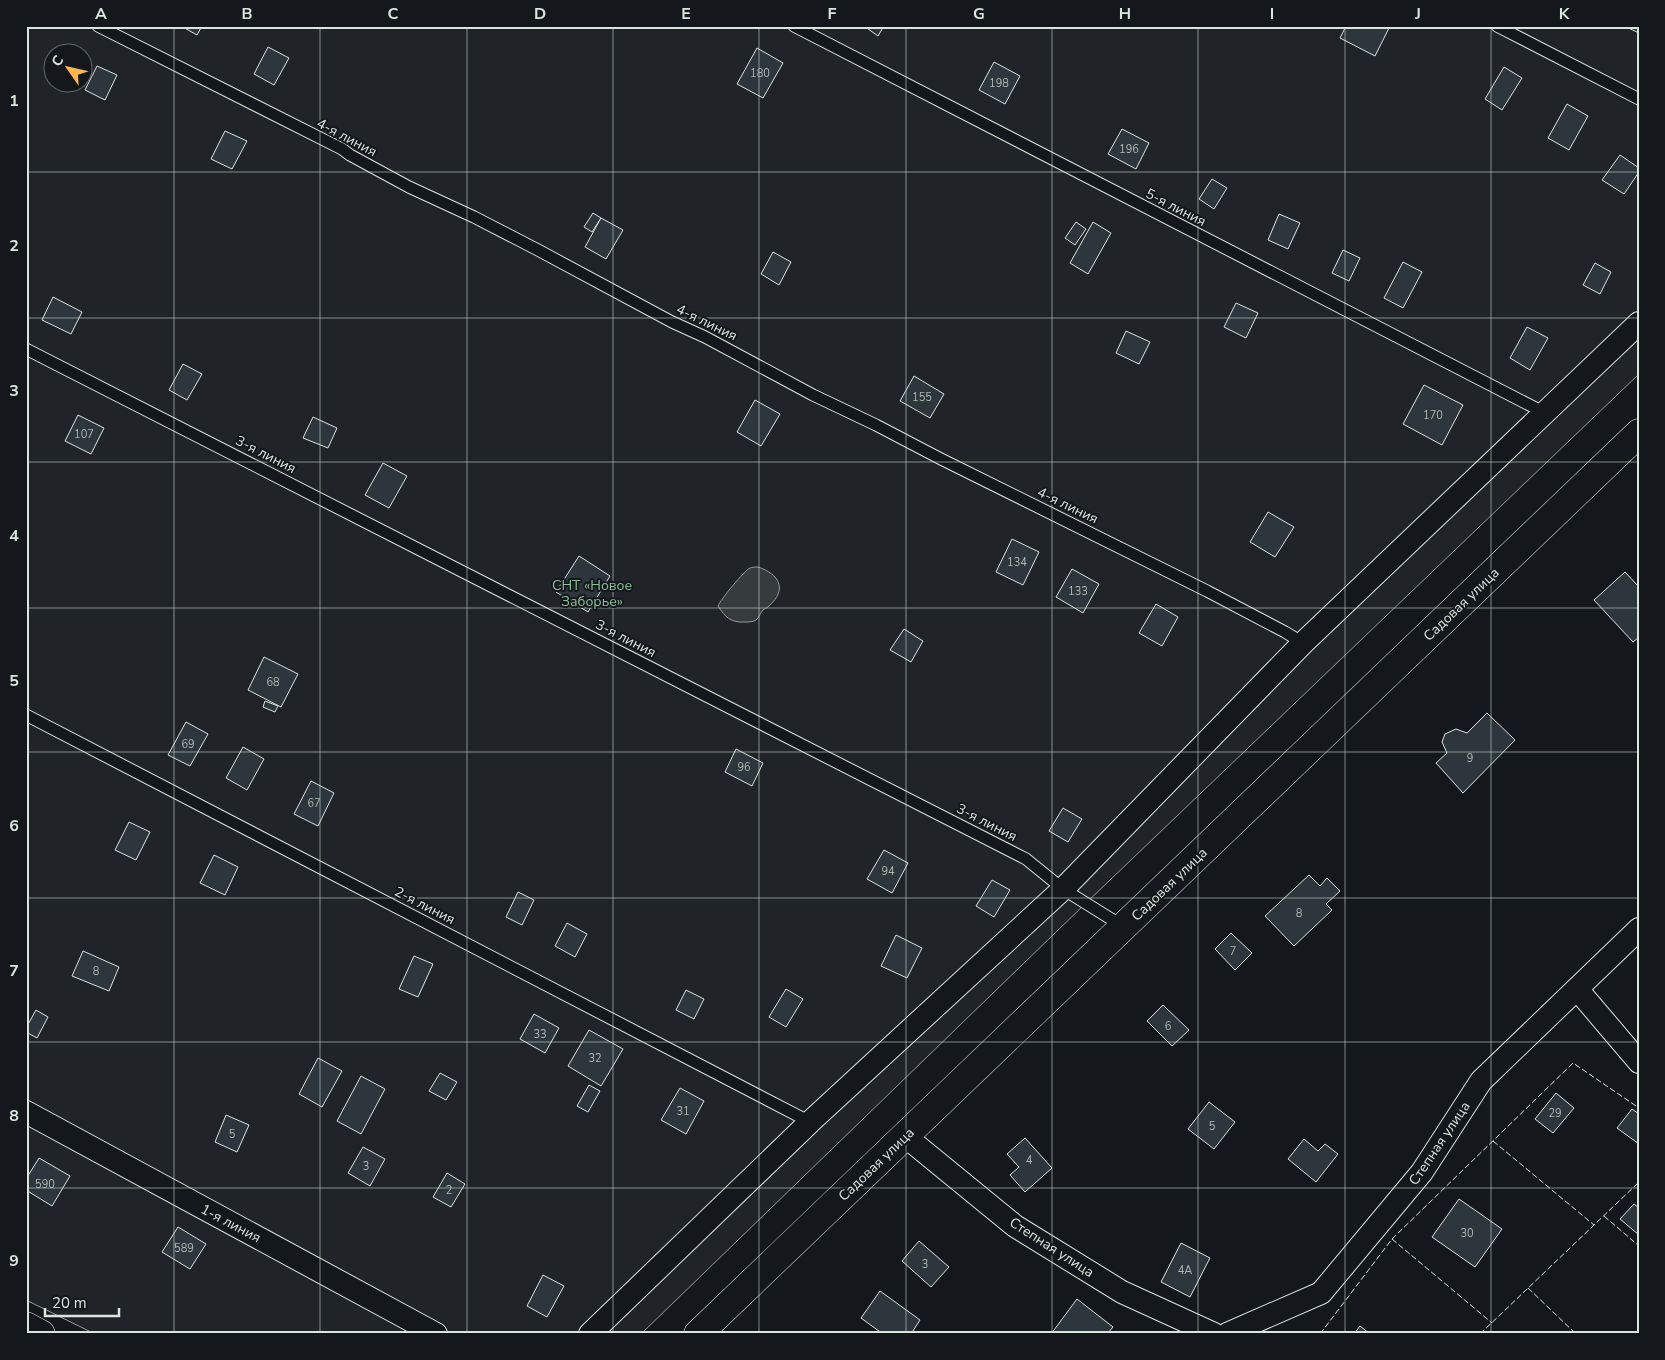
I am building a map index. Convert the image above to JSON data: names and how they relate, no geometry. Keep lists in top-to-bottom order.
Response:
{
  "streets": {
    "main road": ["Садовая улица"],
    "street": ["Степная улица", "1-я линия"],
    "lane": [
      "4-я линия",
      "5-я линия",
      "3-я линия",
      "2-я линия"
    ]
  },
  "crossings": [
    ["3-я линия", "Садовая улица"],
    ["Садовая улица", "Степная улица"]
  ],
  "parks": ["СНТ «Новое Заборье»"],
  "house_numbers": [
    "180",
    "198",
    "196",
    "155",
    "170",
    "107",
    "134",
    "133",
    "68",
    "69",
    "9",
    "96",
    "67",
    "94",
    "8",
    "7",
    "8",
    "6",
    "33",
    "32",
    "31",
    "29",
    "5",
    "5",
    "4",
    "3",
    "590",
    "2",
    "30",
    "589",
    "3",
    "4А"
  ],
  "scale_bar": "20 m",
  "north": "top left",
  "grid": {
    "columns": [
      "A",
      "B",
      "C",
      "D",
      "E",
      "F",
      "G",
      "H",
      "I",
      "J",
      "K"
    ],
    "rows": [
      "1",
      "2",
      "3",
      "4",
      "5",
      "6",
      "7",
      "8",
      "9"
    ]
  }
}
